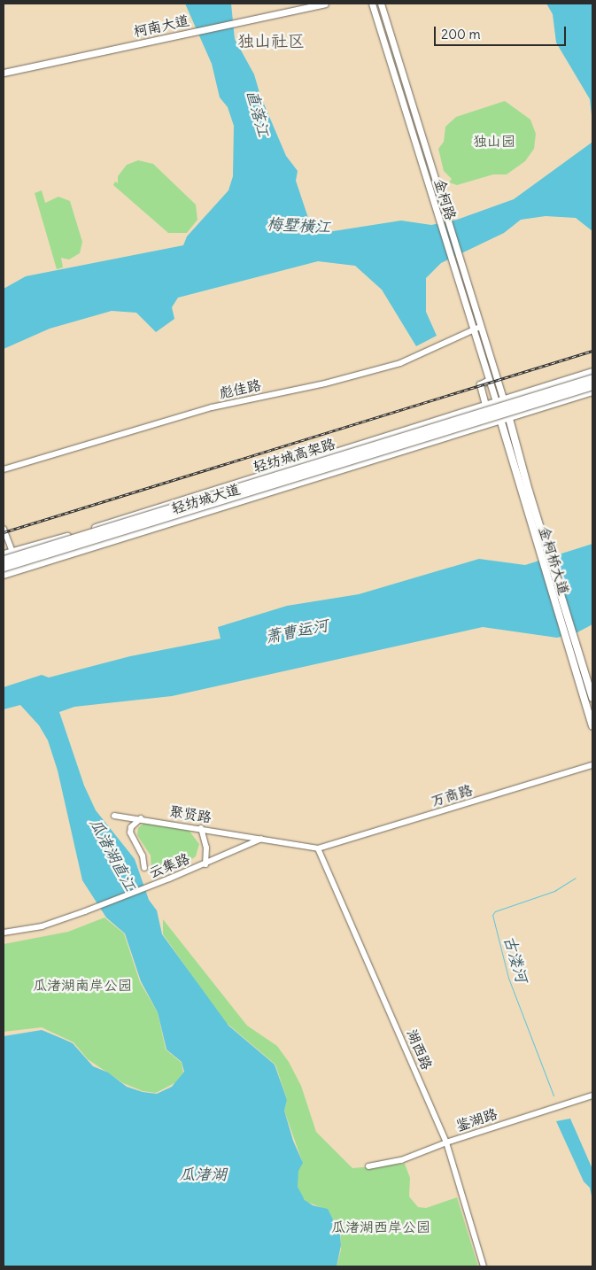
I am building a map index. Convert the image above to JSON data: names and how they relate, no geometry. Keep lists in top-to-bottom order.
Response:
{
  "streets": {
    "highway": ["轻纺城高架路"],
    "main road": [
      "柯南大道",
      "金柯路",
      "轻纺城大道",
      "金柯桥大道"
    ],
    "street": [
      "彪佳路",
      "万商路",
      "聚贤路",
      "云集路",
      "湖西路",
      "鉴湖路"
    ]
  },
  "crossings": [
    ["金柯路", "彪佳路"],
    ["金柯路", "轻纺城大道"],
    ["金柯路", "金柯桥大道"],
    ["轻纺城大道", "金柯桥大道"],
    ["万商路", "湖西路"],
    ["聚贤路", "云集路"],
    ["湖西路", "鉴湖路"]
  ],
  "districts": ["独山社区"],
  "water": [
    "直落江",
    "梅墅横江",
    "萧曹运河",
    "瓜渚湖直江",
    "古溇河",
    "瓜渚湖"
  ],
  "parks": ["独山园", "瓜渚湖南岸公园", "瓜渚湖西岸公园"],
  "scale_bar": "200 m"
}
